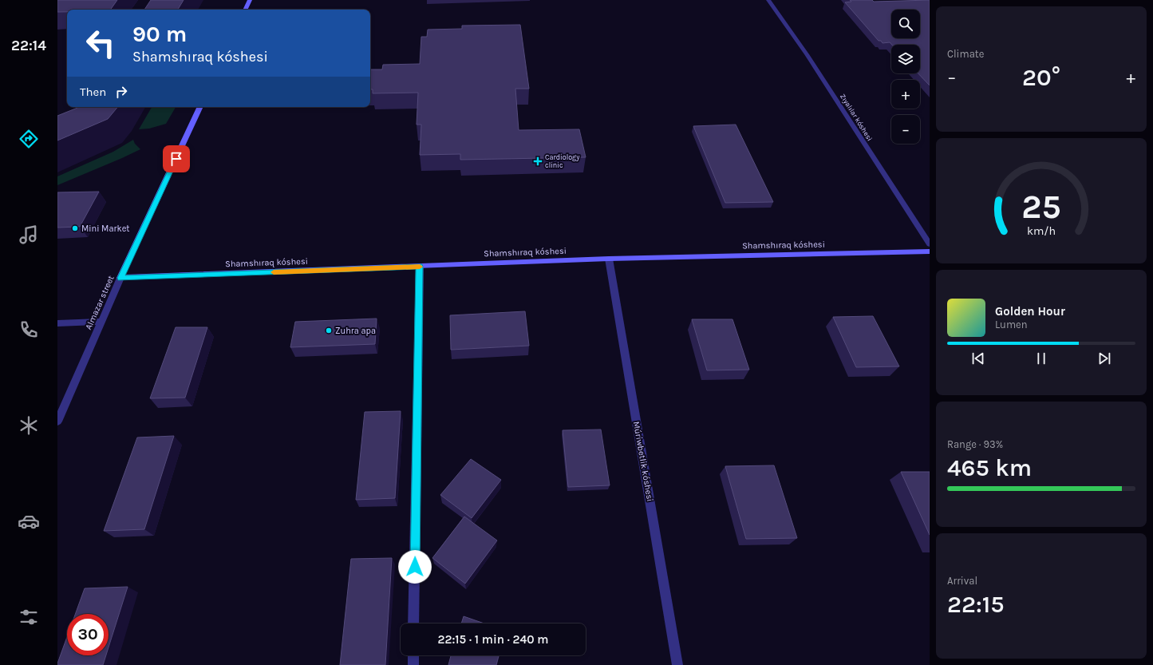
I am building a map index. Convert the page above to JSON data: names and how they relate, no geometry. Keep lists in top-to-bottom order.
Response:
{
  "streets": {
    "street": [
      "Zıyalılar kóshesi",
      "Shamshıraq kóshesi",
      "Almazar street",
      "Múriwbetlik kóshesi"
    ]
  },
  "crossings": [
    ["Shamshıraq kóshesi", "Almazar street"],
    ["Shamshıraq kóshesi", "Múriwbetlik kóshesi"]
  ],
  "places": {
    "health": ["Cardiology clinic"],
    "other": ["Mini Market", "Zuhra apa"]
  },
  "page": {
    "tabs": "22:14",
    "tile": [
      "Climate",
      ["Range · 93%", "465 km"],
      ["Arrival", "22:15"]
    ],
    "map_buttons": ["+", "−"],
    "turn": ["90 m", "Shamshıraq kóshesi"],
    "heat": ["−", "20°", "+"],
    "then": "Then",
    "song": ["Golden Hour", "Lumen"],
    "limit": "30",
    "trip": "22:15 · 1 min · 240 m",
    "gauge": ["25", "km/h"]
  }
}
